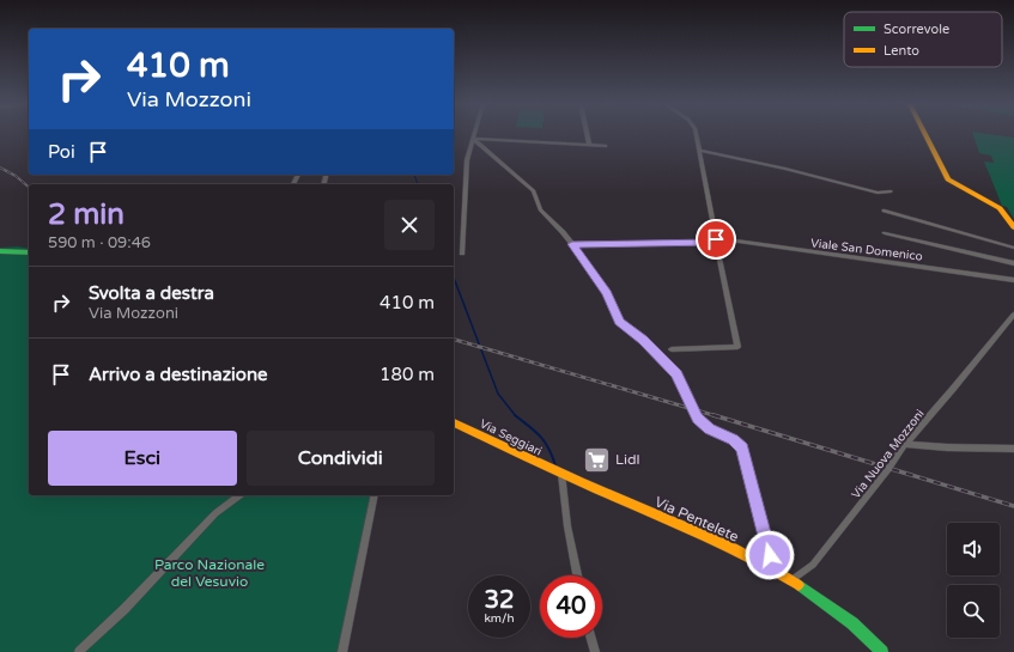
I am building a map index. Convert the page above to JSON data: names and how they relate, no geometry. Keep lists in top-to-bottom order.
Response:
{
  "streets": {
    "street": [
      "Viale San Domenico",
      "Via Seggiari",
      "Via Nuova Mozzoni",
      "Via Pentelete"
    ]
  },
  "crossings": [
    ["Via Seggiari", "Via Pentelete"],
    ["Via Nuova Mozzoni", "Via Pentelete"]
  ],
  "parks": ["Parco Nazionale del Vesuvio"],
  "places": {
    "supermarket": ["Lidl"]
  },
  "legend": ["Scorrevole", "Lento"],
  "page": {
    "turn": ["410 m", "Via Mozzoni"],
    "then": "Poi",
    "heading": ["2 min", "590 m · 09:46"],
    "list": [
      {
        "name": "Svolta a destra",
        "note": "Via Mozzoni",
        "value": "410 m"
      },
      {
        "name": "Arrivo a destinazione",
        "value": "180 m"
      }
    ],
    "buttons": ["Esci", "Condividi"],
    "speed": "32 km/h",
    "limit": "40"
  }
}
